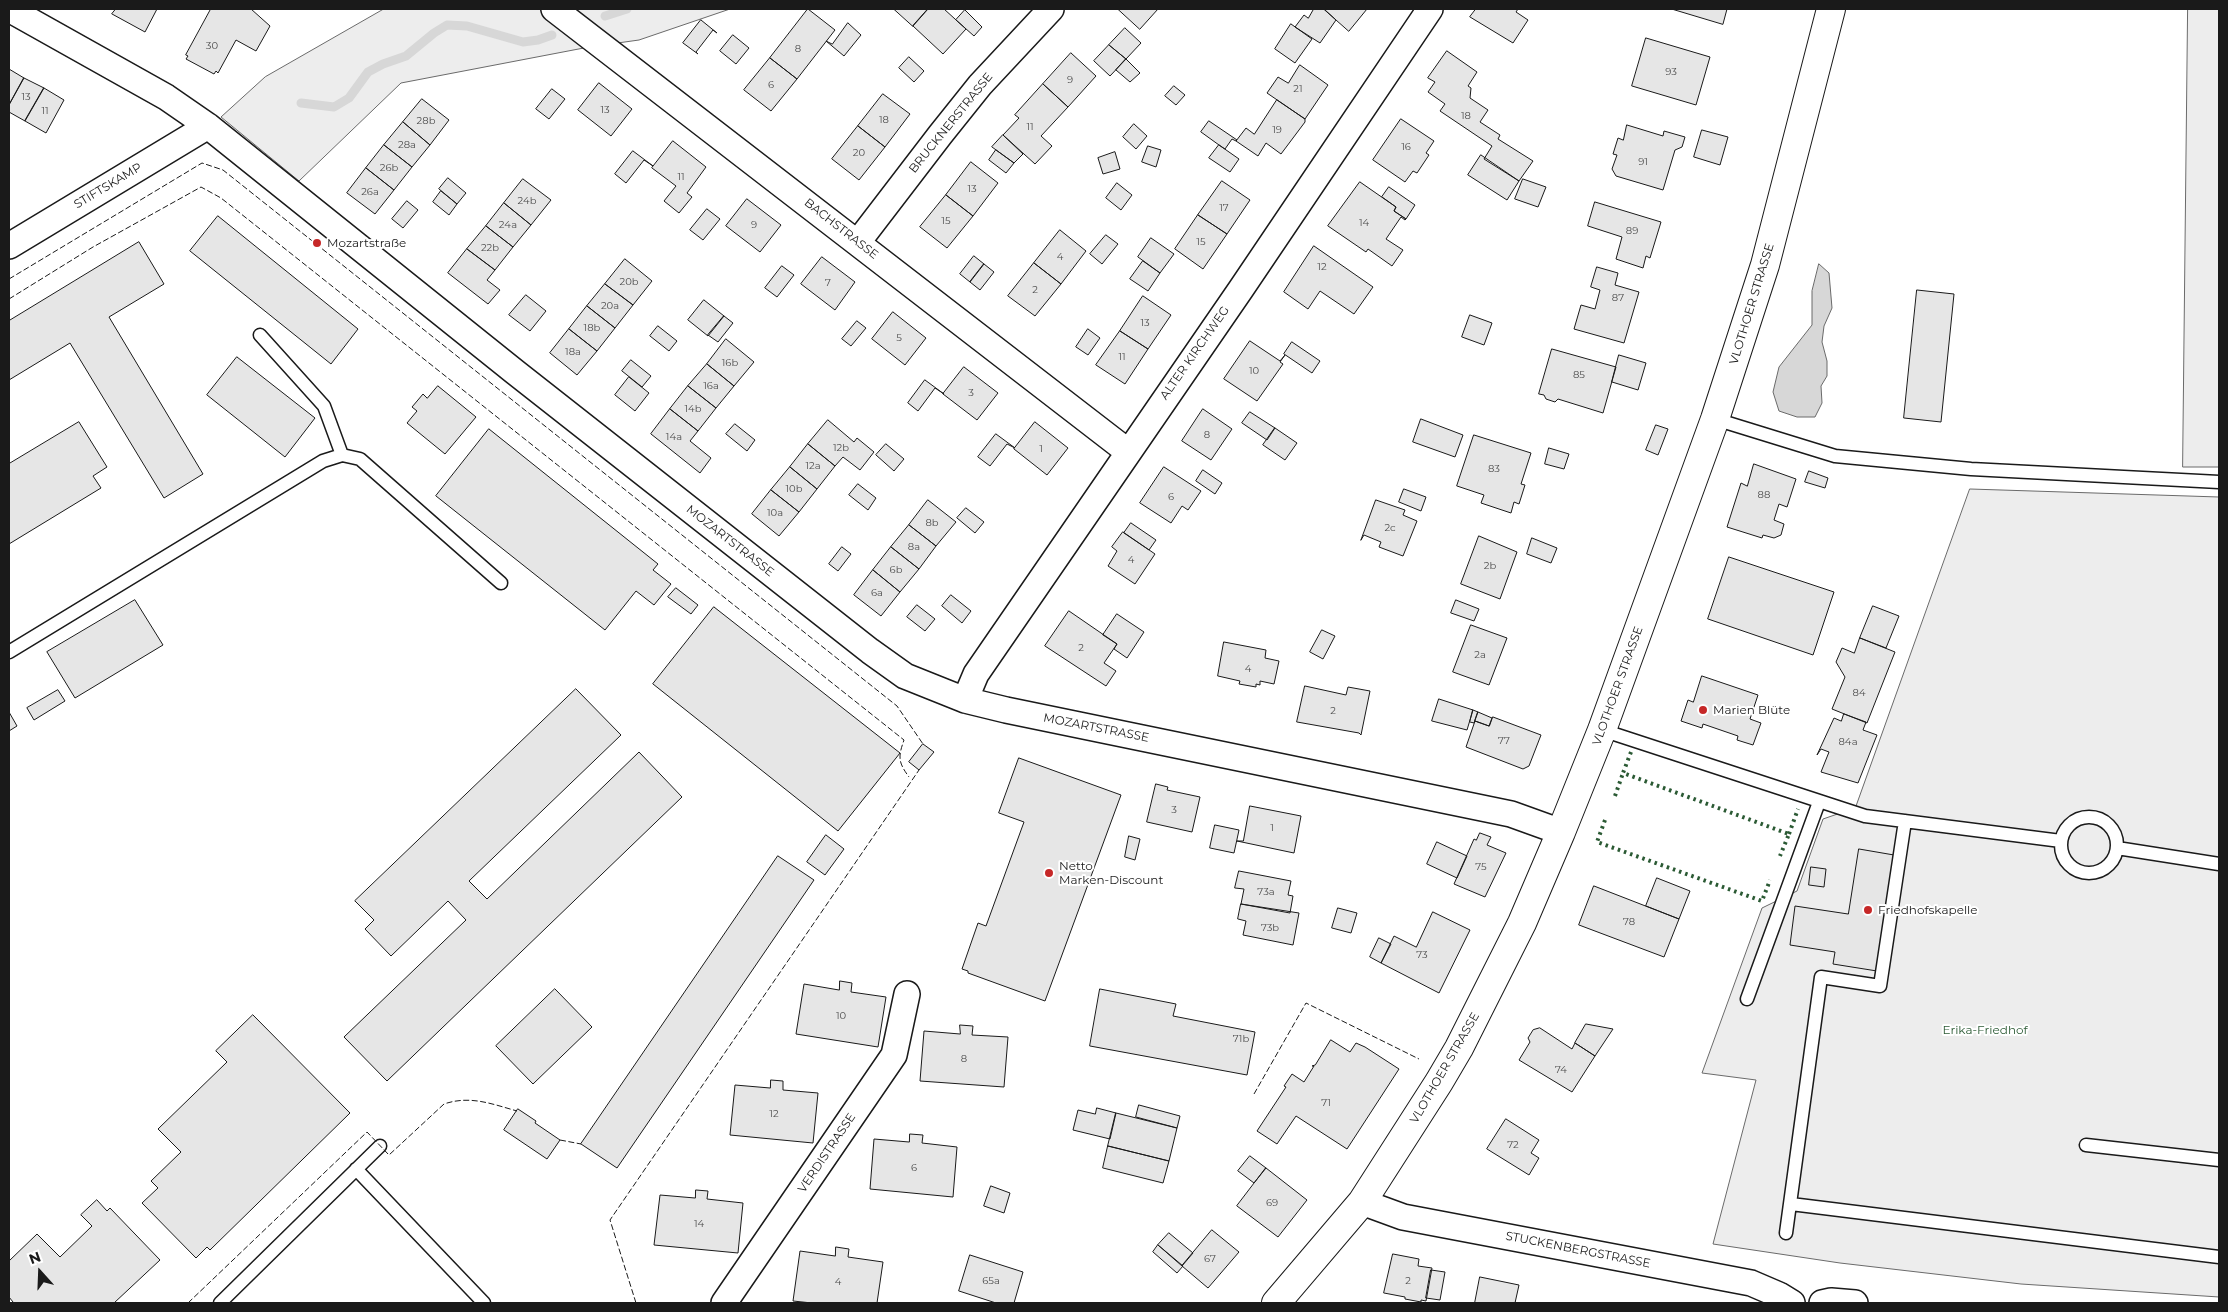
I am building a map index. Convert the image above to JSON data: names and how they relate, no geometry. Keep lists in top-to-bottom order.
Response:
{
  "streets": {
    "street": [
      "BRUCKNERSTRASSE",
      "STIFTSKAMP",
      "BACHSTRASSE",
      "VLOTHOER STRASSE",
      "ALTER KIRCHWEG",
      "MOZARTSTRASSE",
      "VERDISTRASSE",
      "STUCKENBERGSTRASSE"
    ]
  },
  "crossings": [
    ["BRUCKNERSTRASSE", "BACHSTRASSE"],
    ["STIFTSKAMP", "MOZARTSTRASSE"],
    ["BACHSTRASSE", "ALTER KIRCHWEG"],
    ["VLOTHOER STRASSE", "MOZARTSTRASSE"],
    ["VLOTHOER STRASSE", "STUCKENBERGSTRASSE"],
    ["ALTER KIRCHWEG", "MOZARTSTRASSE"]
  ],
  "parks": ["Erika-Friedhof"],
  "places": [
    "Mozartstraße",
    "Marien Blüte",
    "Netto Marken-Discount",
    "Friedhofskapelle"
  ],
  "house_numbers": [
    "30",
    "8",
    "93",
    "9",
    "6",
    "21",
    "13",
    "13",
    "11",
    "18",
    "18",
    "28b",
    "11",
    "19",
    "28a",
    "16",
    "20",
    "91",
    "26b",
    "11",
    "13",
    "26a",
    "24b",
    "17",
    "15",
    "14",
    "24a",
    "9",
    "89",
    "15",
    "22b",
    "4",
    "12",
    "20b",
    "7",
    "2",
    "87",
    "20a",
    "13",
    "18b",
    "5",
    "18a",
    "11",
    "16b",
    "10",
    "85",
    "16a",
    "3",
    "14b",
    "8",
    "14a",
    "12b",
    "1",
    "12a",
    "83",
    "10b",
    "88",
    "6",
    "10a",
    "8b",
    "2c",
    "8a",
    "4",
    "2b",
    "6b",
    "6a",
    "2",
    "2a",
    "4",
    "84",
    "2",
    "77",
    "84a",
    "3",
    "1",
    "75",
    "73a",
    "78",
    "73b",
    "73",
    "10",
    "71b",
    "8",
    "74",
    "71",
    "12",
    "72",
    "6",
    "69",
    "14",
    "67",
    "65a",
    "2",
    "4"
  ],
  "north": "top"
}
